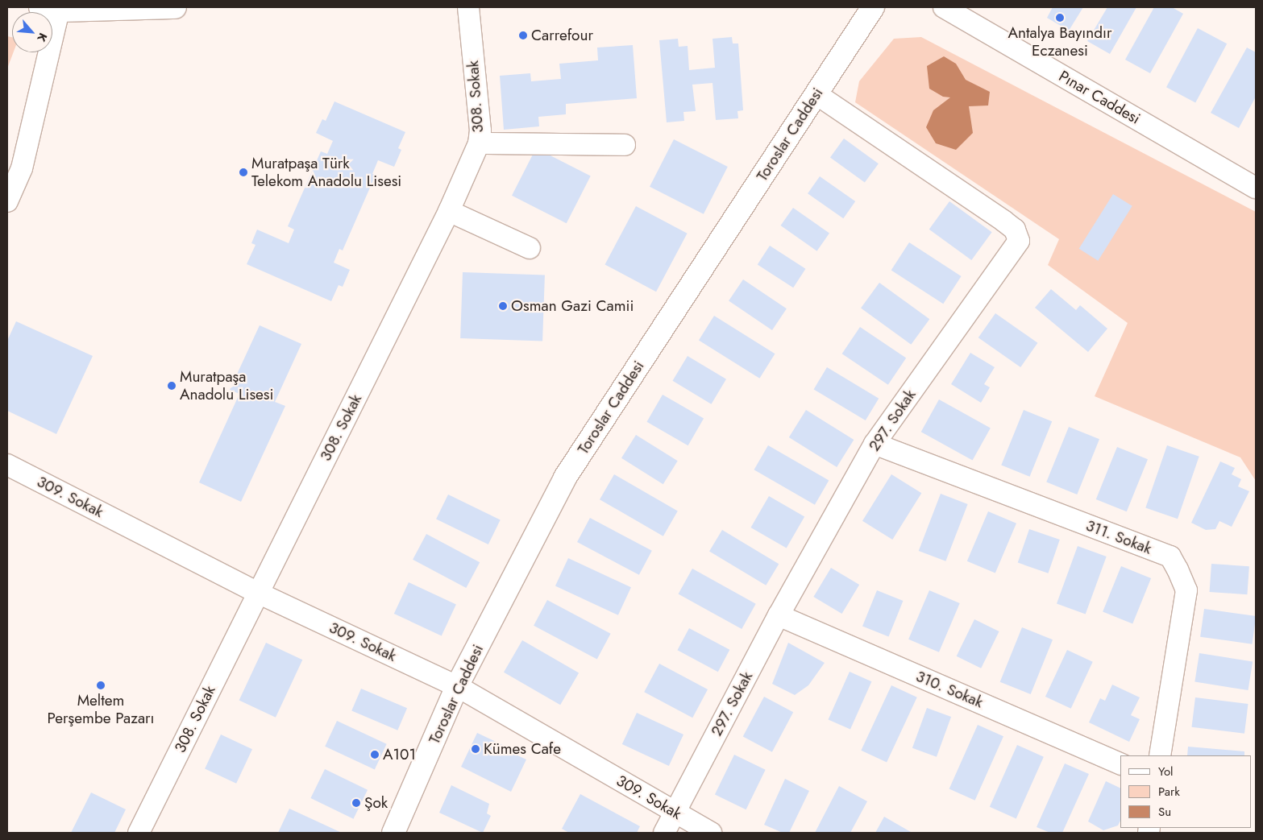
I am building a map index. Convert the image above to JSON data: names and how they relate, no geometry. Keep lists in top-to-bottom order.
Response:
{
  "streets": {
    "main road": ["Toroslar Caddesi"],
    "street": [
      "308. Sokak",
      "Pınar Caddesi",
      "297. Sokak",
      "309. Sokak",
      "311. Sokak",
      "310. Sokak"
    ]
  },
  "crossings": [
    ["308. Sokak", "309. Sokak"],
    ["Toroslar Caddesi", "297. Sokak"],
    ["Toroslar Caddesi", "309. Sokak"],
    ["297. Sokak", "309. Sokak"],
    ["297. Sokak", "311. Sokak"],
    ["297. Sokak", "310. Sokak"]
  ],
  "places": [
    "Antalya Bayındır Eczanesi",
    "Carrefour",
    "Muratpaşa Türk Telekom Anadolu Lisesi",
    "Osman Gazi Camii",
    "Muratpaşa Anadolu Lisesi",
    "Meltem Perşembe Pazarı",
    "Kümes Cafe",
    "A101",
    "Şok"
  ],
  "legend": ["Yol", "Park", "Su"],
  "north": "bottom right"
}
